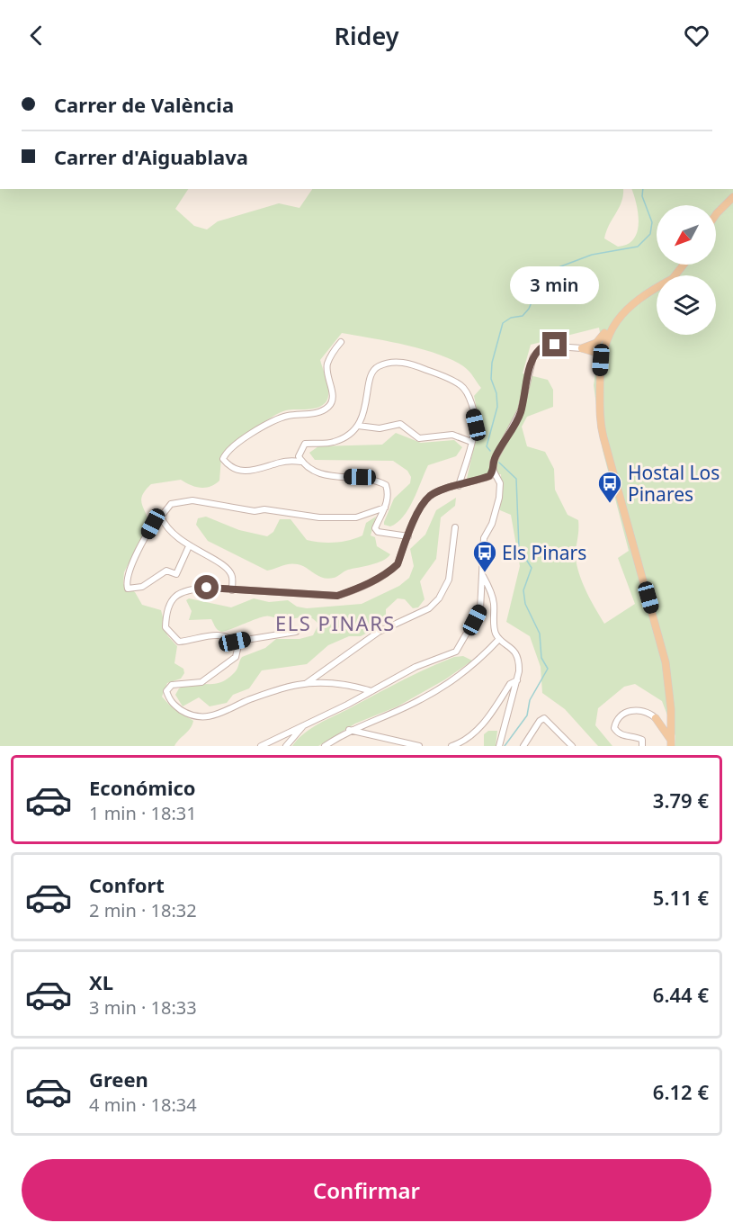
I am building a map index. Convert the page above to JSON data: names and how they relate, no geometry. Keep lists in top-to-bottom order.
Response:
{
  "districts": ["ELS PINARS"],
  "places": {
    "bus stop": ["Hostal Los Pinares", "Els Pinars"]
  },
  "north": "bottom left",
  "page": {
    "header": "Ridey",
    "banner": ["Carrer de València", "Carrer d'Aiguablava"],
    "bubble": "3 min",
    "list": [
      {
        "name": "Económico",
        "note": "1 min · 18:31",
        "value": "3.79 €"
      },
      {
        "name": "Confort",
        "note": "2 min · 18:32",
        "value": "5.11 €"
      },
      {
        "name": "XL",
        "note": "3 min · 18:33",
        "value": "6.44 €"
      },
      {
        "name": "Green",
        "note": "4 min · 18:34",
        "value": "6.12 €"
      }
    ],
    "buttons": "Confirmar"
  }
}
